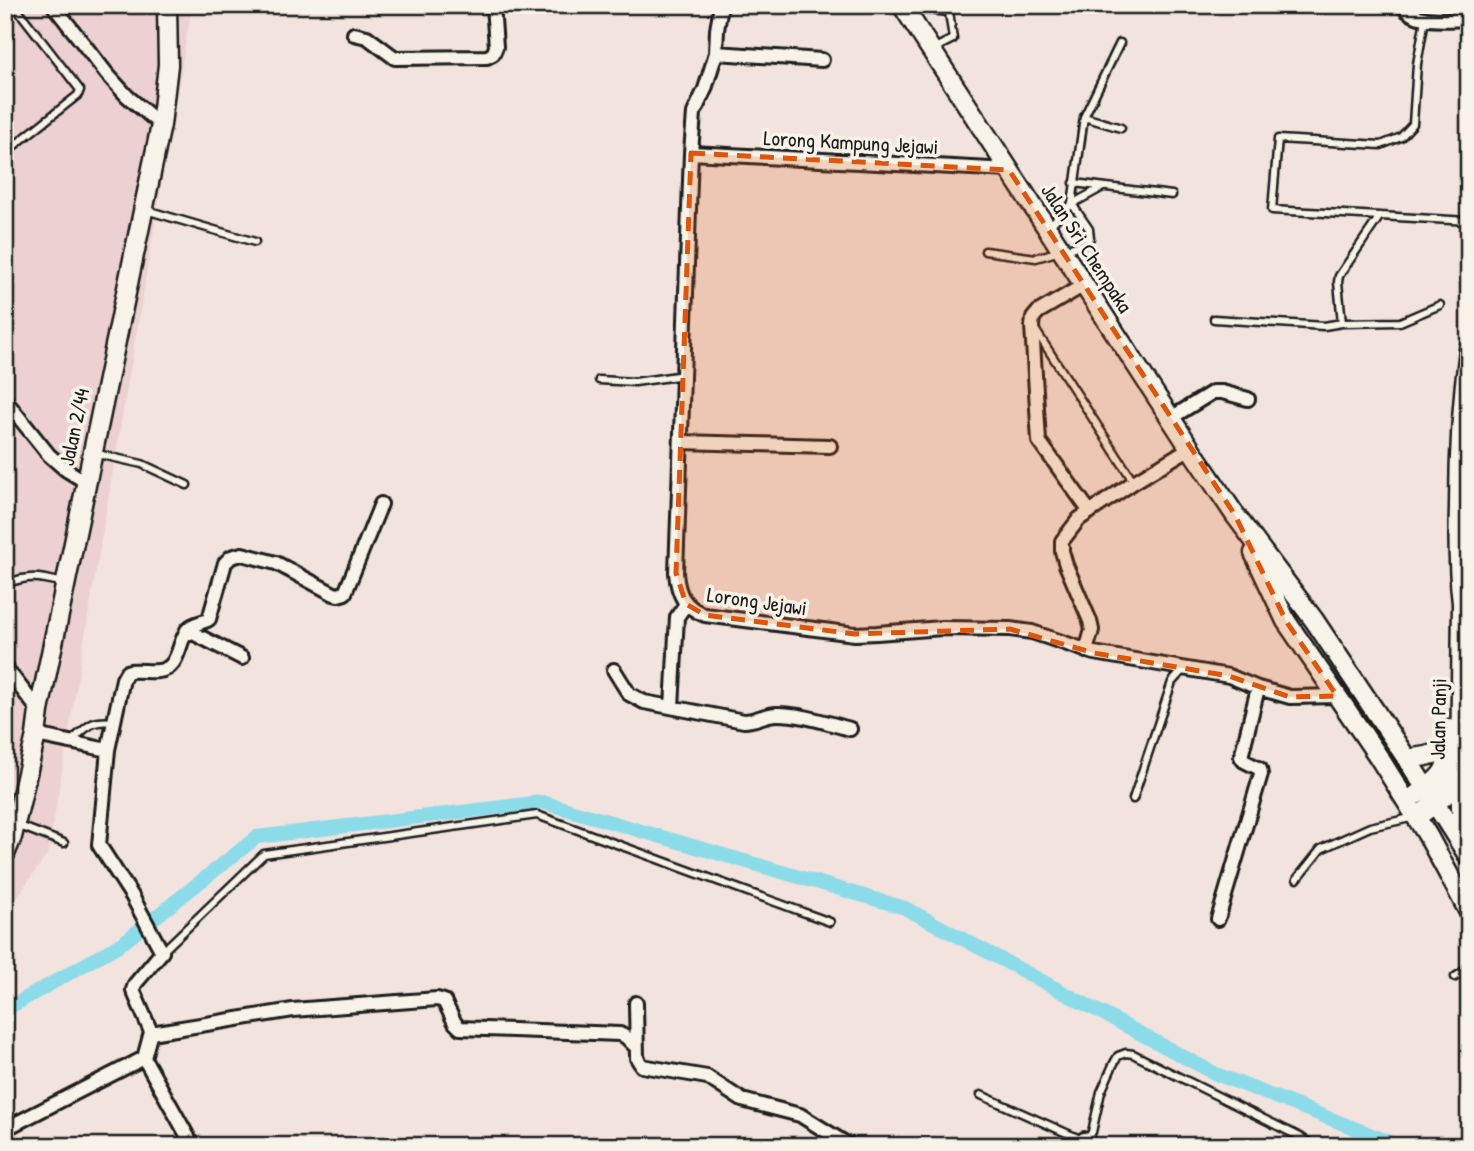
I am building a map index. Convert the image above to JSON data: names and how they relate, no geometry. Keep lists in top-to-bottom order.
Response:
{
  "streets": {
    "street": [
      "Lorong Kampung Jejawi",
      "Jalan Sri Chempaka",
      "Jalan 2/44",
      "Lorong Jejawi",
      "Jalan Panji"
    ]
  },
  "crossings": [
    ["Lorong Kampung Jejawi", "Jalan Sri Chempaka"],
    ["Lorong Kampung Jejawi", "Lorong Jejawi"]
  ]
}
